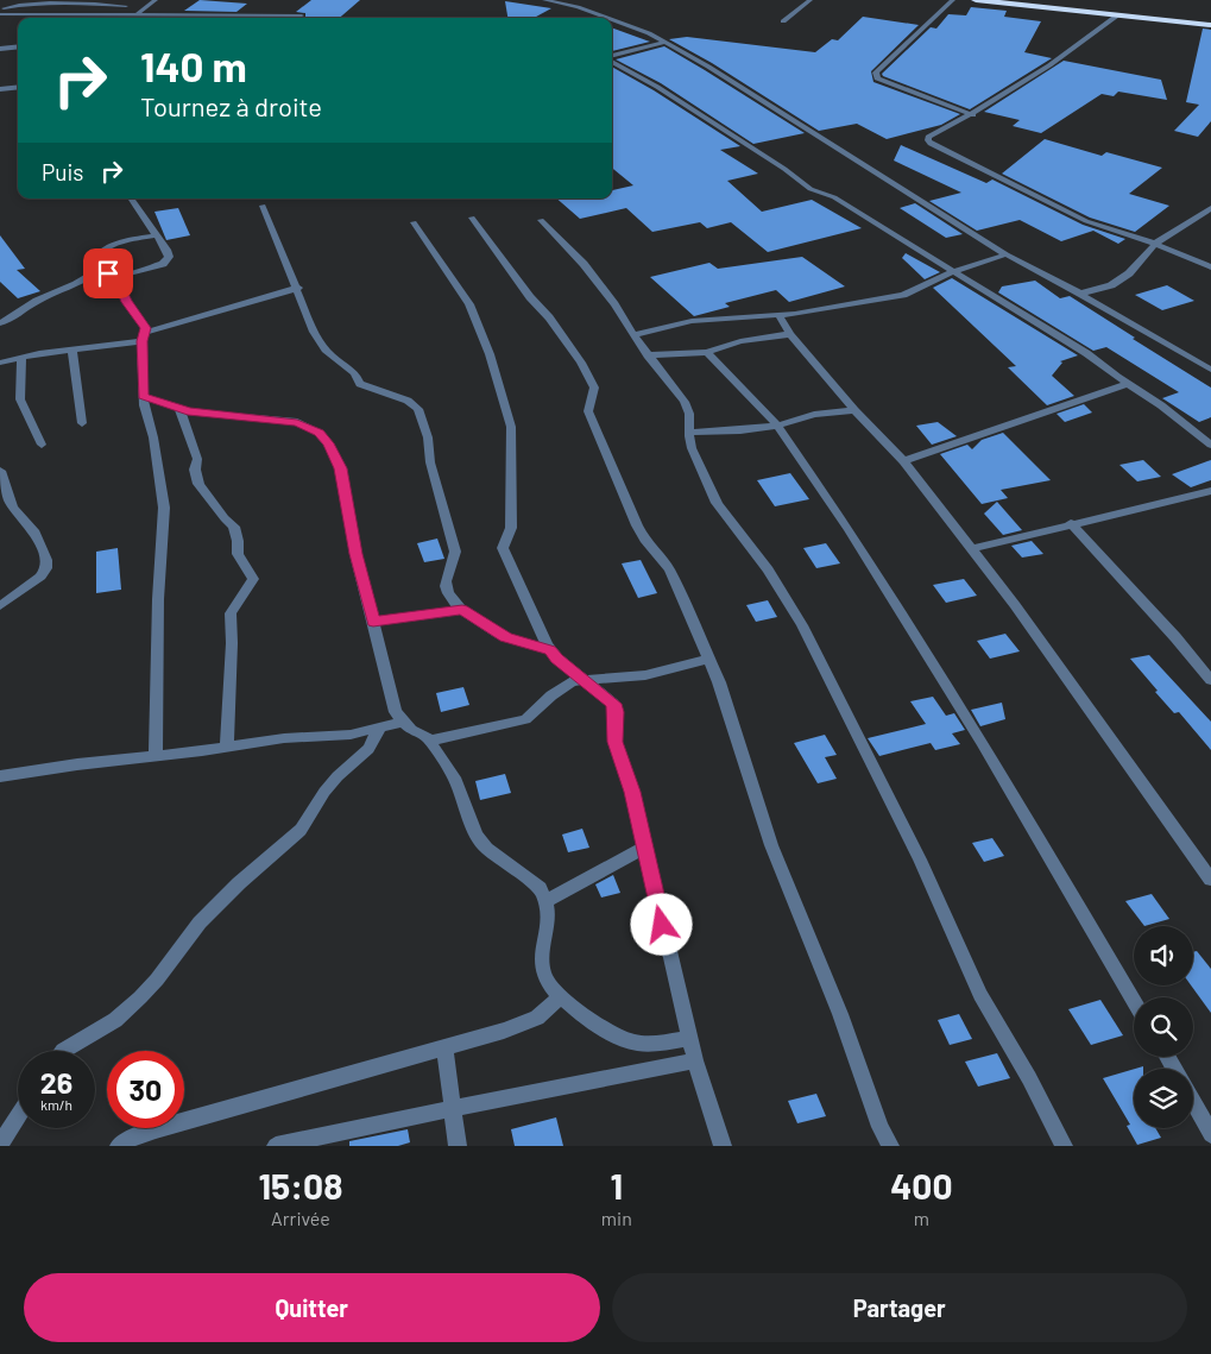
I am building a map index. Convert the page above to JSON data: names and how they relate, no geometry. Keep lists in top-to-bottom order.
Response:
{
  "page": {
    "turn": ["140 m", "Tournez à droite"],
    "then": "Puis",
    "speed": "26 km/h",
    "limit": "30",
    "eta": [
      "15:08",
      "Arrivée",
      "1",
      "min",
      "400",
      "m"
    ],
    "buttons": ["Quitter", "Partager"]
  }
}
